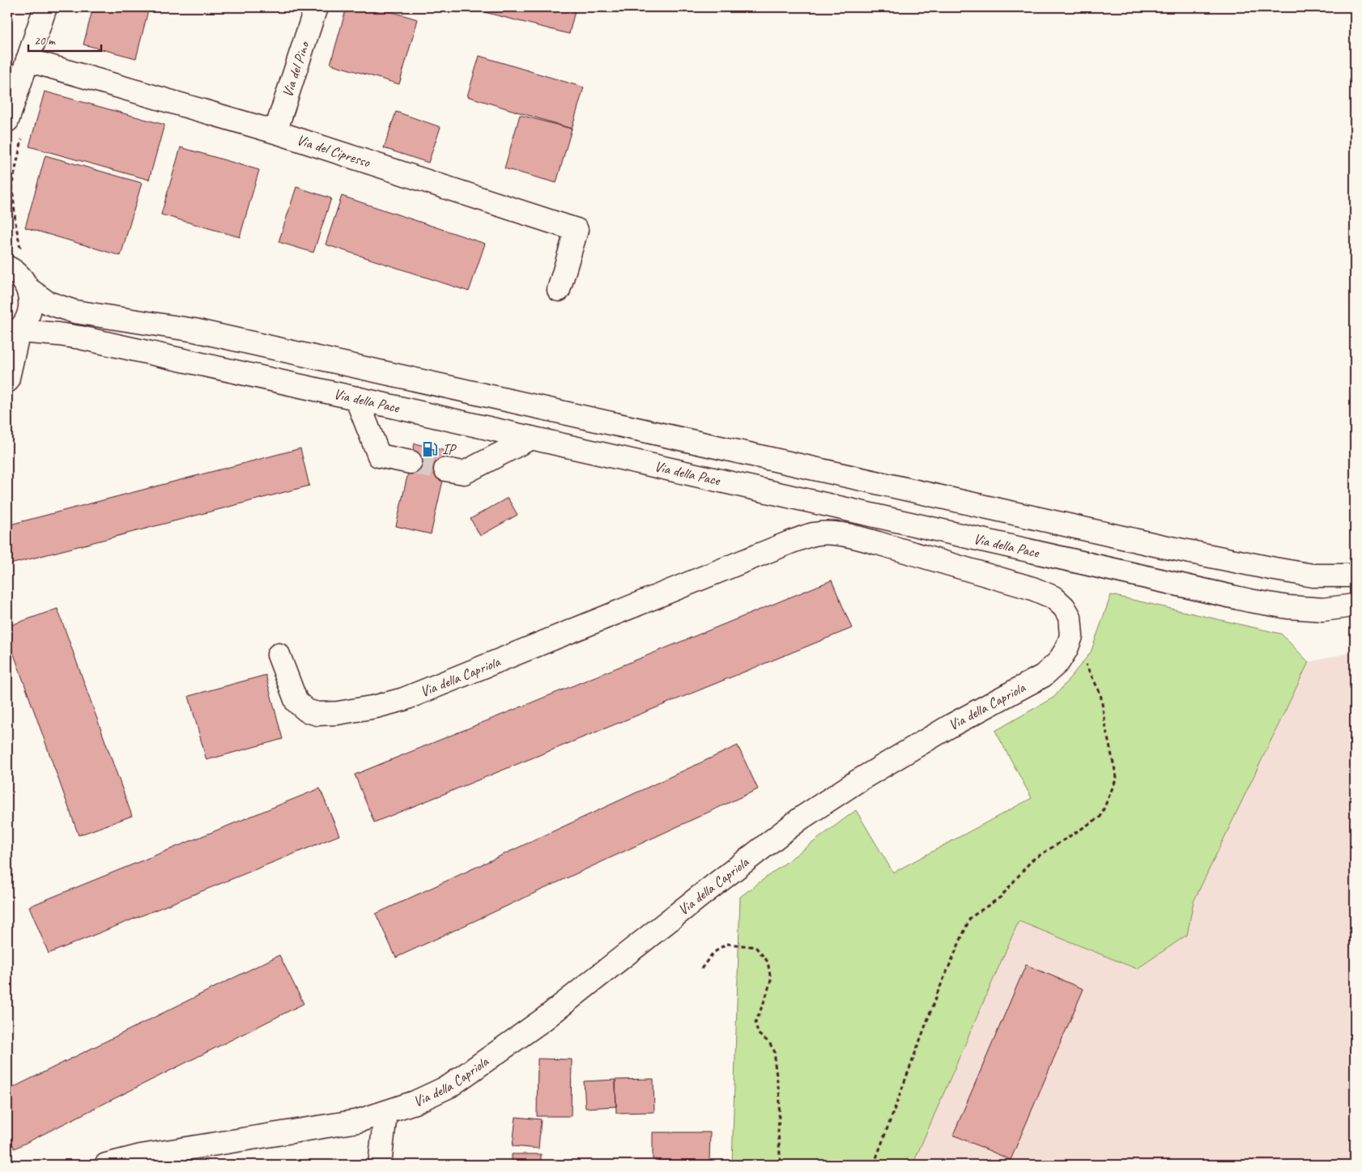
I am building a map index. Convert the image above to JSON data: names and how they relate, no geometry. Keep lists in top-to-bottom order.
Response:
{
  "streets": {
    "street": [
      "Via del Pino",
      "Via del Cipresso",
      "Via della Pace",
      "Via della Capriola"
    ]
  },
  "crossings": [
    ["Via del Pino", "Via del Cipresso"]
  ],
  "places": {
    "fuel station": ["IP"]
  },
  "scale_bar": "20 m"
}
